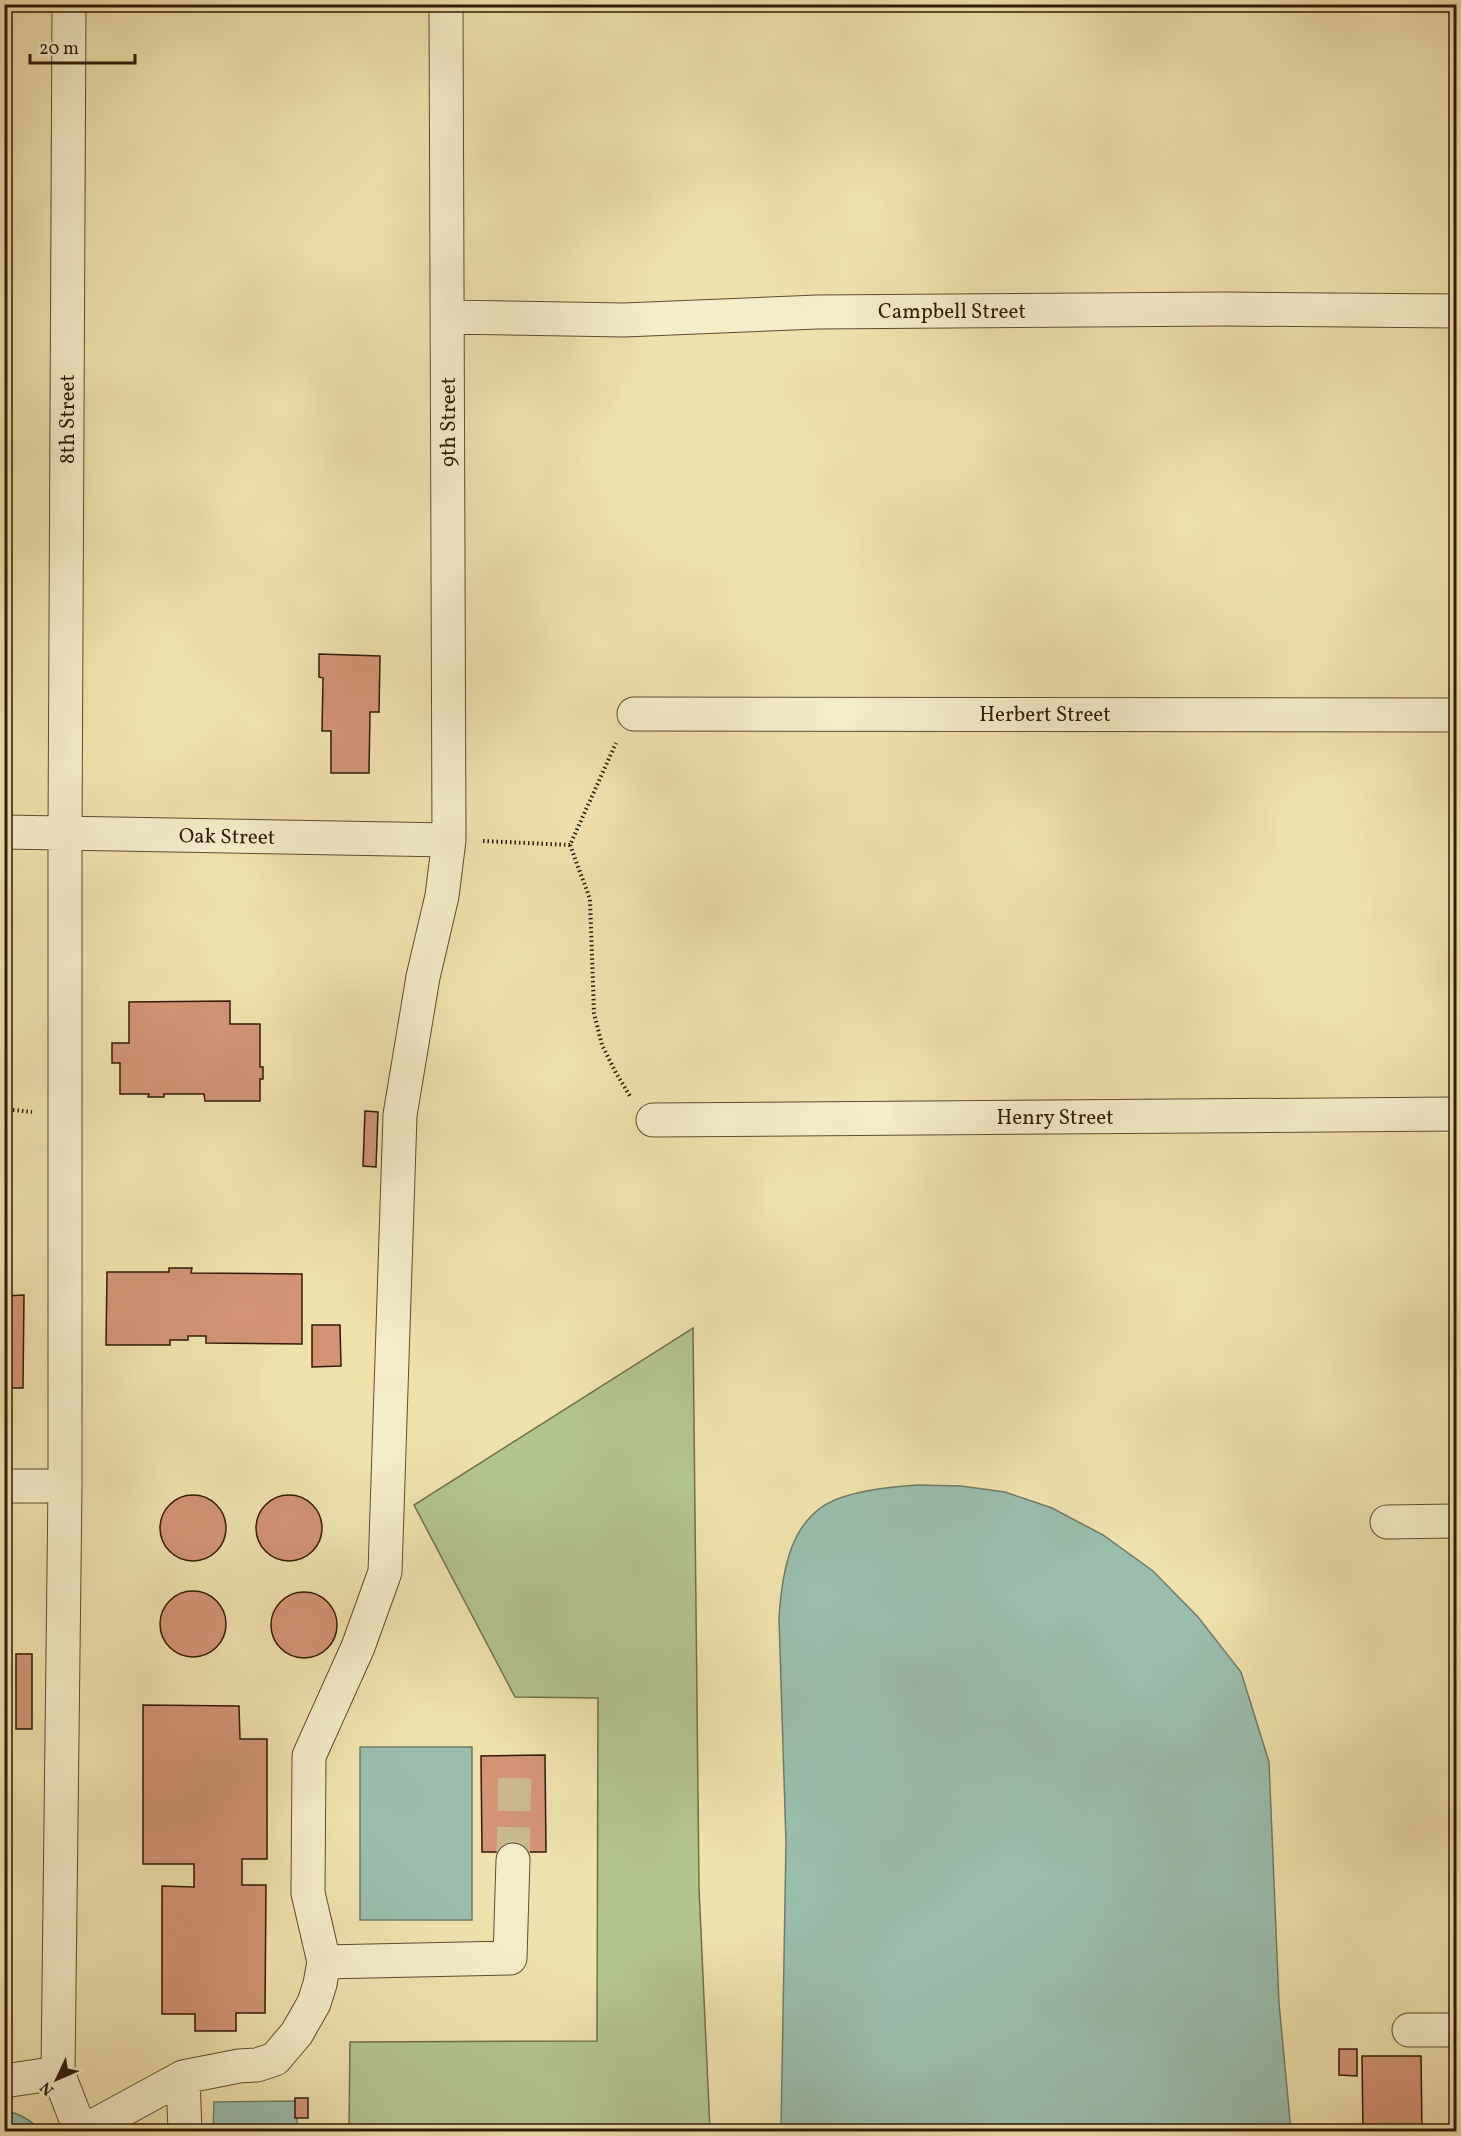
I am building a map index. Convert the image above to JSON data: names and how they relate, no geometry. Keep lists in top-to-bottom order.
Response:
{
  "streets": {
    "street": [
      "Campbell Street",
      "8th Street",
      "9th Street",
      "Herbert Street",
      "Oak Street",
      "Henry Street"
    ]
  },
  "crossings": [
    ["Campbell Street", "9th Street"],
    ["8th Street", "Oak Street"],
    ["9th Street", "Oak Street"]
  ],
  "scale_bar": "20 m",
  "north": "bottom left"
}
